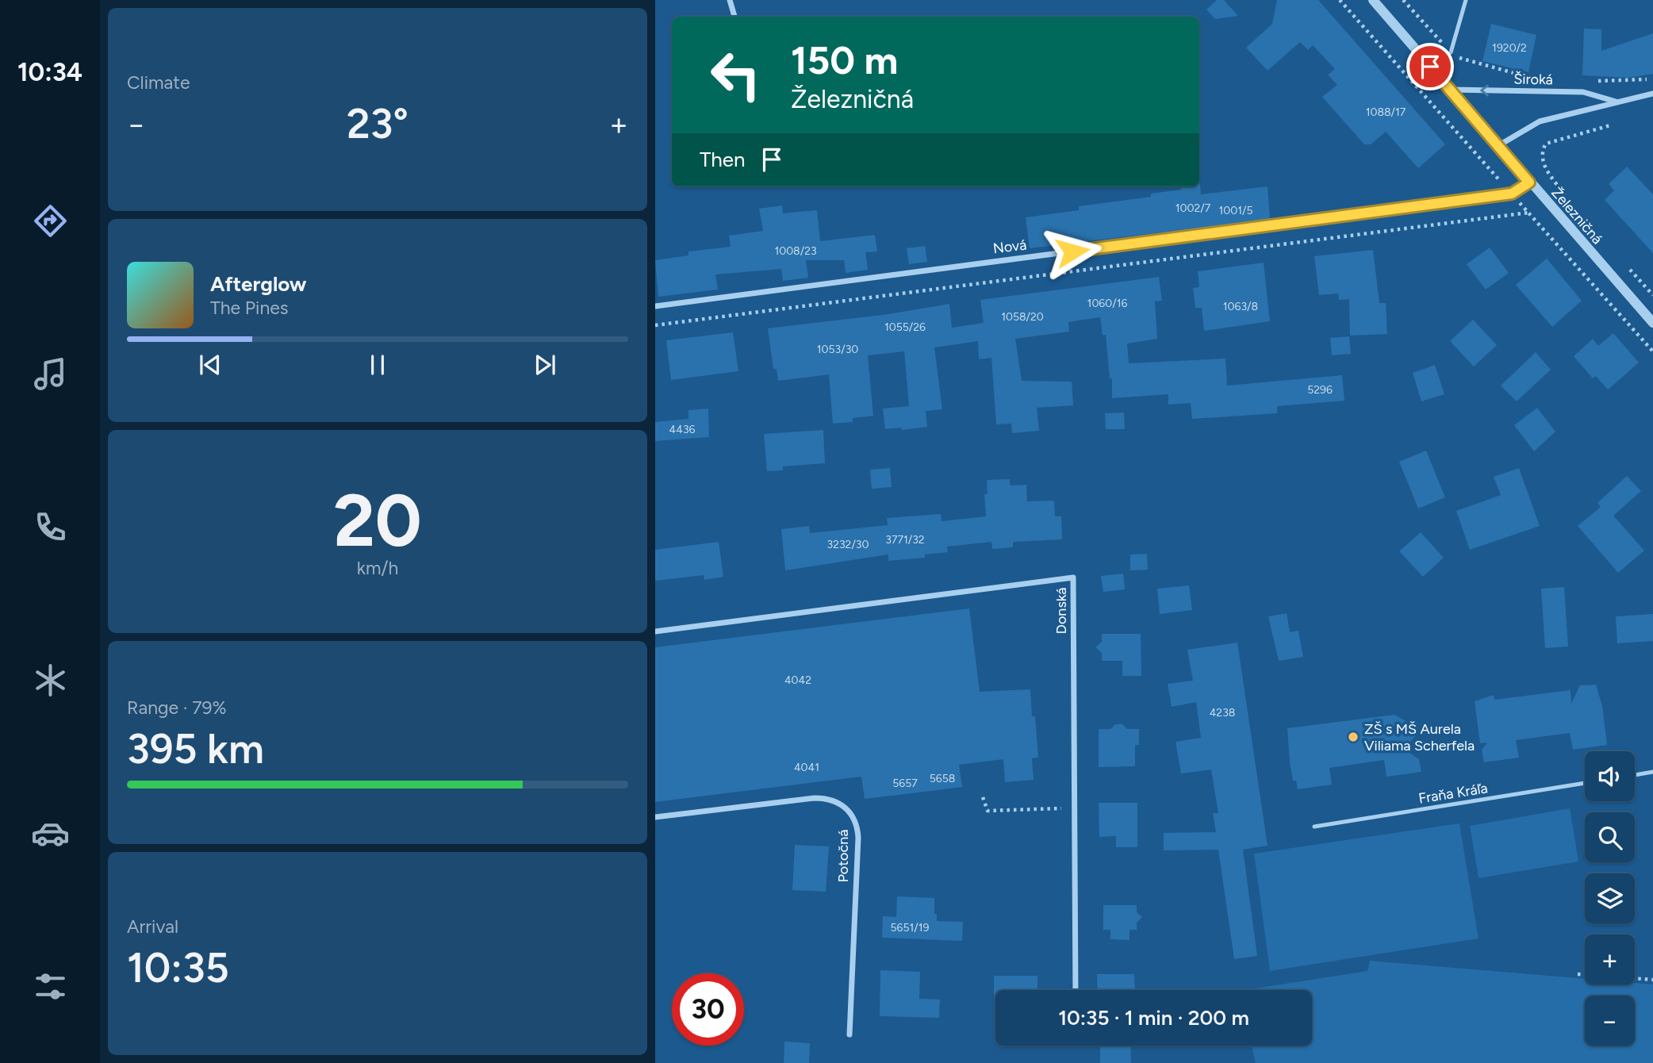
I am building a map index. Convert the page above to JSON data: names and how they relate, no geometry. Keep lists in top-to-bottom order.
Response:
{
  "streets": {
    "street": [
      "Široká",
      "Železničná",
      "Nová",
      "Donská",
      "Potočná"
    ],
    "lane": ["Fraňa Kráľa"]
  },
  "crossings": [
    ["Široká", "Železničná"],
    ["Železničná", "Nová"]
  ],
  "places": ["ZŠ s MŠ Aurela Viliama Scherfela"],
  "house_numbers": [
    "1920/2",
    "1088/17",
    "1002/7",
    "1001/5",
    "1008/23",
    "1060/16",
    "1063/8",
    "1058/20",
    "1055/26",
    "1053/30",
    "5296",
    "4436",
    "3771/32",
    "3232/30",
    "4042",
    "4238",
    "4041",
    "5658",
    "5657",
    "5651/19"
  ],
  "page": {
    "tabs": "10:34",
    "tile": [
      "Climate",
      ["20", "km/h"],
      ["Range · 79%", "395 km"],
      ["Arrival", "10:35"]
    ],
    "turn": ["150 m", "Železničná"],
    "heat": ["−", "23°", "+"],
    "then": "Then",
    "song": ["Afterglow", "The Pines"],
    "map_buttons": ["+", "−"],
    "limit": "30",
    "trip": "10:35 · 1 min · 200 m"
  }
}
